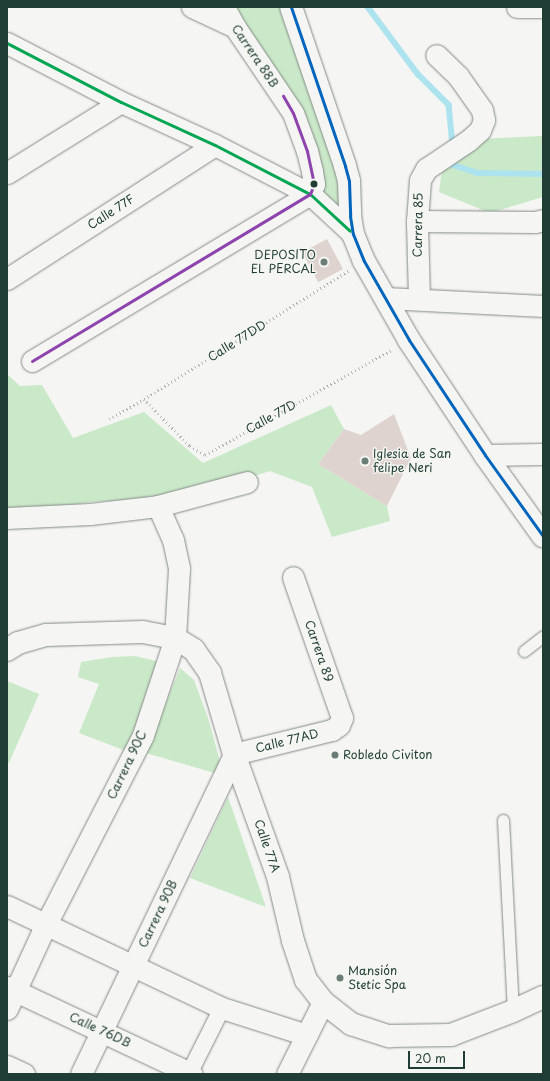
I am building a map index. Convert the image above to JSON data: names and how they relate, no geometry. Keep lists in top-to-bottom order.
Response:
{
  "streets": {
    "street": [
      "Carrera 88B",
      "Calle 77F",
      "Carrera 85",
      "Carrera 89",
      "Calle 77AD",
      "Carrera 90C",
      "Calle 77A",
      "Carrera 90B",
      "Calle 76DB"
    ],
    "path": ["Calle 77DD", "Calle 77D"]
  },
  "crossings": [
    ["Calle 77DD", "Calle 77D"],
    ["Carrera 89", "Calle 77AD"],
    ["Calle 77AD", "Calle 77A"],
    ["Calle 77AD", "Carrera 90B"],
    ["Carrera 90C", "Calle 77A"],
    ["Carrera 90C", "Calle 76DB"],
    ["Calle 77A", "Carrera 90B"],
    ["Carrera 90B", "Calle 76DB"]
  ],
  "places": [
    "DEPOSITO EL PERCAL",
    "Iglesia de San felipe Neri",
    "Robledo Civiton",
    "Mansión Stetic Spa"
  ],
  "scale_bar": "20 m"
}
